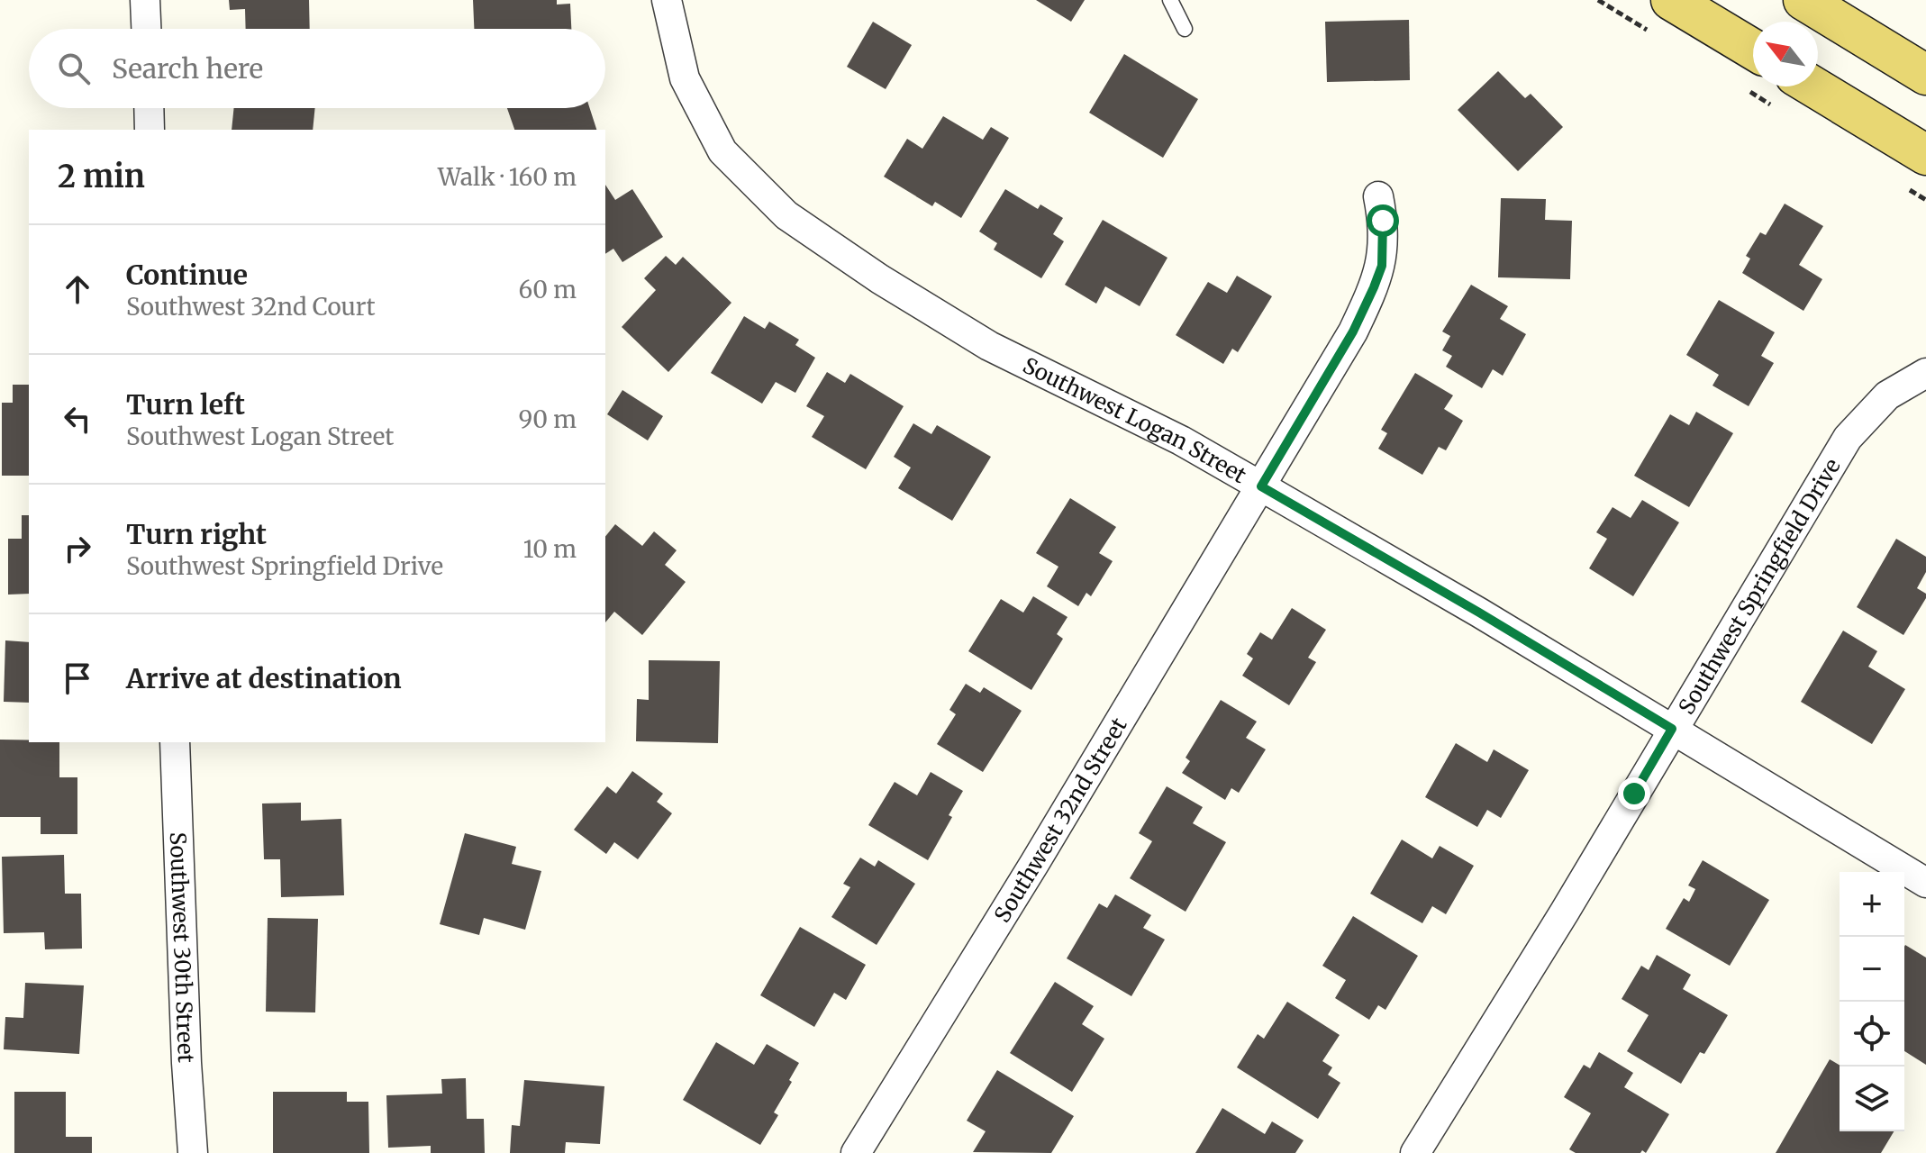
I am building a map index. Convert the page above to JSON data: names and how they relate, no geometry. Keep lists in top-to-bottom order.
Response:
{
  "streets": {
    "street": [
      "Southwest Logan Street",
      "Southwest Springfield Drive",
      "Southwest 32nd Street",
      "Southwest 30th Street"
    ]
  },
  "crossings": [
    ["Southwest Logan Street", "Southwest Springfield Drive"],
    ["Southwest Logan Street", "Southwest 32nd Street"]
  ],
  "north": "top left",
  "page": {
    "search": "Search here",
    "heading": ["2 min", "Walk · 160 m"],
    "list": [
      ["Continue", "Southwest 32nd Court", "60 m"],
      ["Turn left", "Southwest Logan Street", "90 m"],
      ["Turn right", "Southwest Springfield Drive", "10 m"],
      "Arrive at destination"
    ],
    "map_buttons": ["+", "−"]
  }
}
